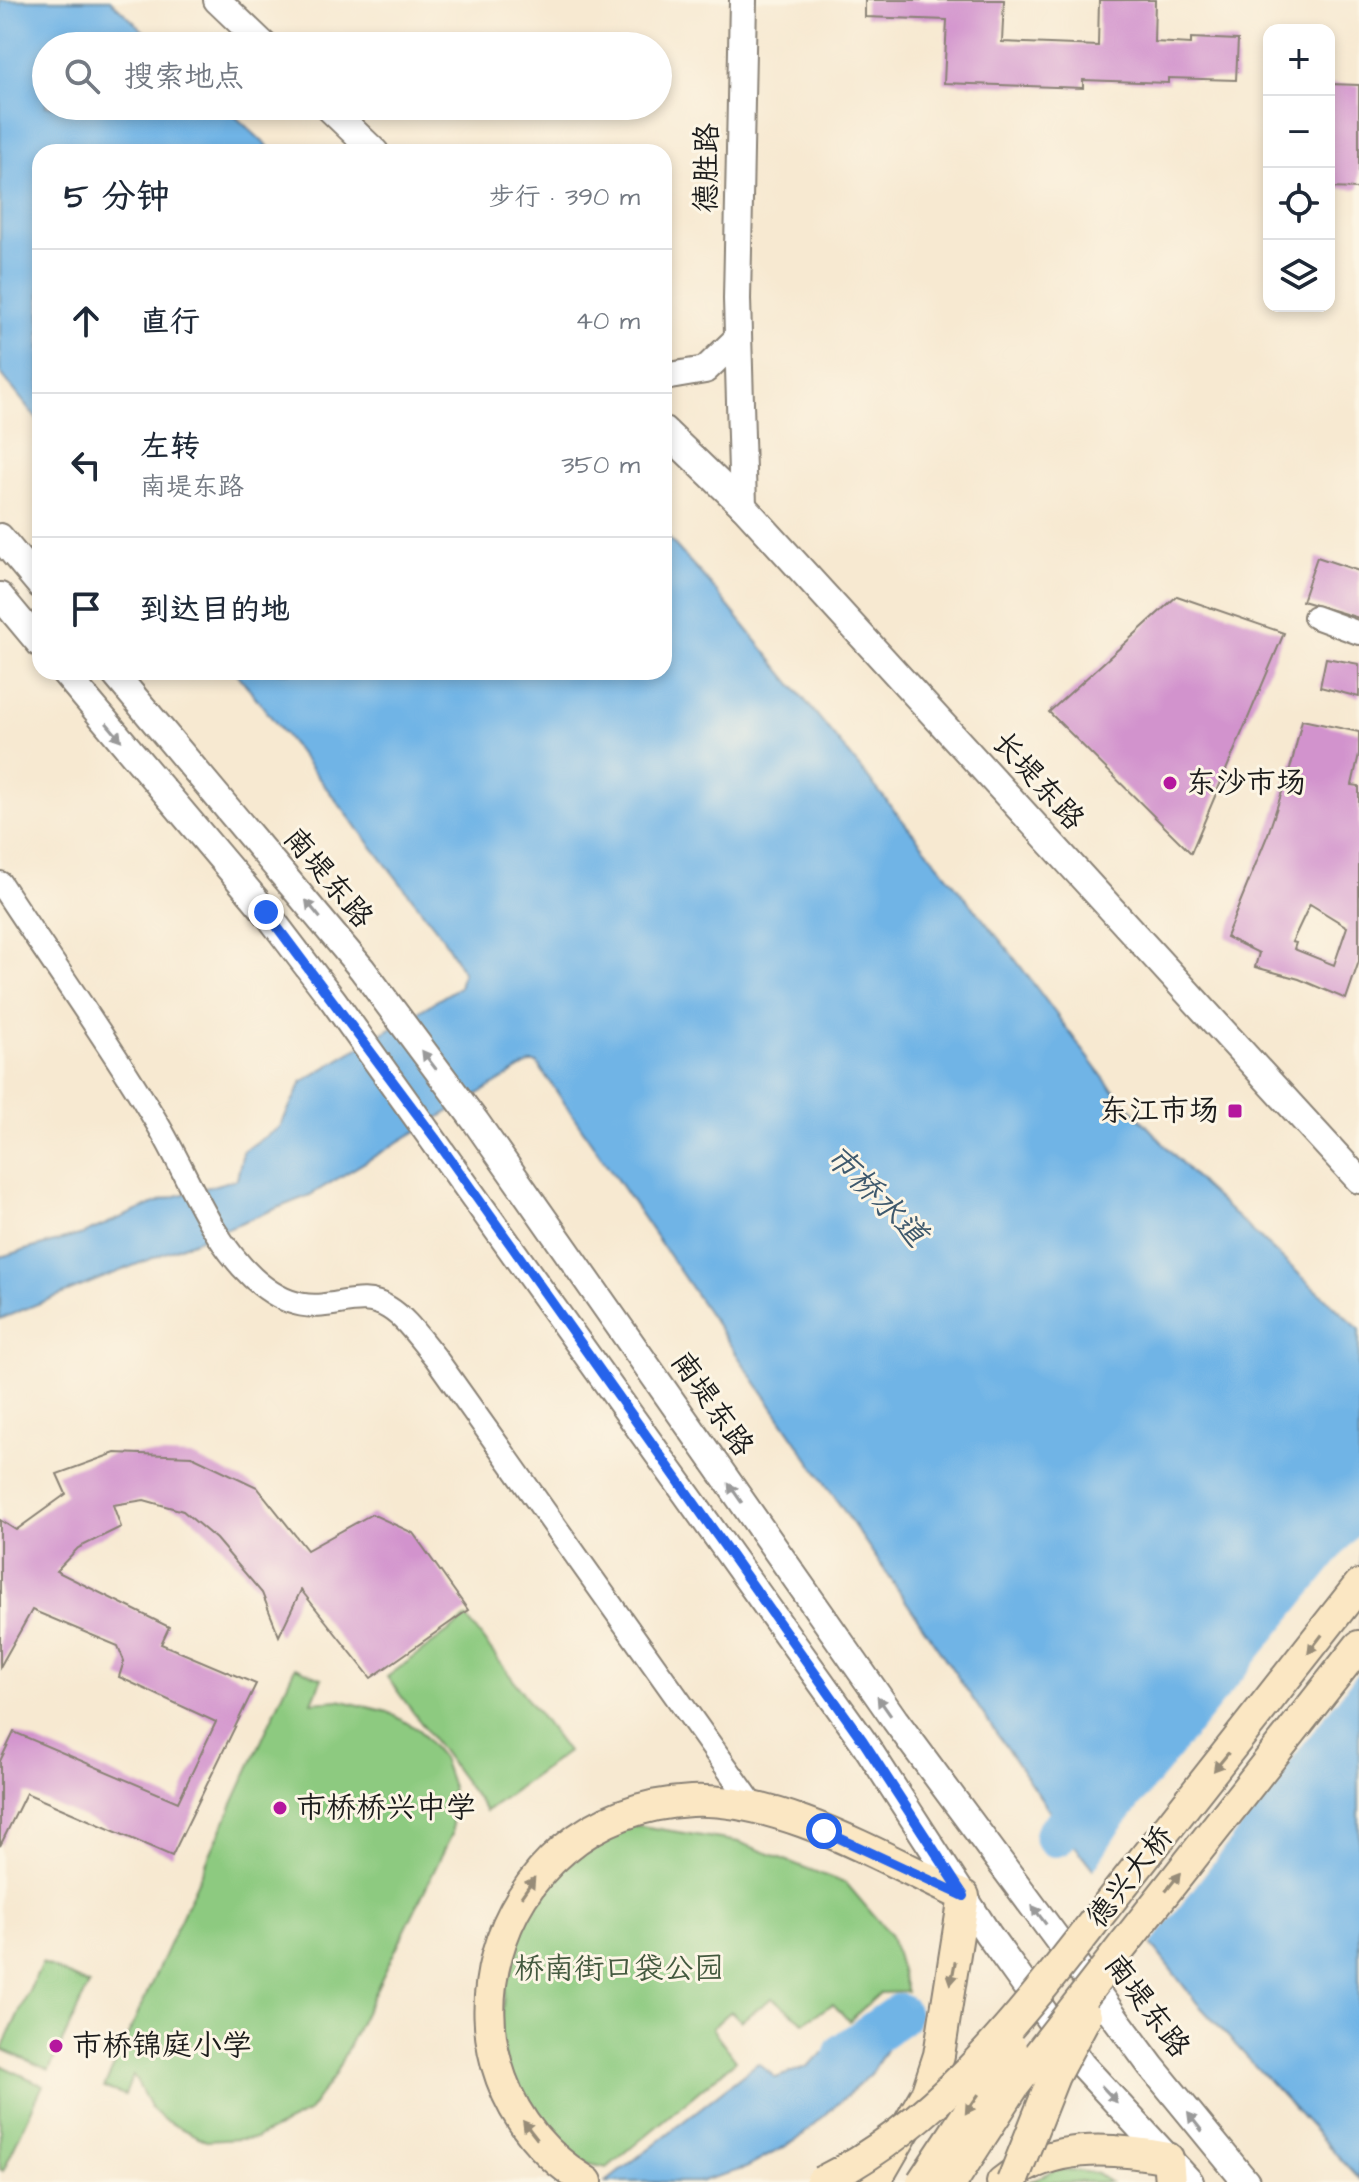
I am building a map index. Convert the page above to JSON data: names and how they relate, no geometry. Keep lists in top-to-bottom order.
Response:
{
  "streets": {
    "main road": ["德兴大桥"],
    "street": ["德胜路", "长堤东路", "南堤东路"]
  },
  "crossings": [
    ["德胜路", "长堤东路"]
  ],
  "water": ["市桥水道"],
  "parks": ["桥南街口袋公园"],
  "places": {
    "other": ["东沙市场", "市桥桥兴中学", "市桥锦庭小学"],
    "transit": ["东江市场"]
  },
  "page": {
    "map_buttons": ["+", "−"],
    "search": "搜索地点",
    "heading": ["5 分钟", "步行 · 390 m"],
    "list": [
      ["直行", "40 m"],
      ["左转", "南堤东路", "350 m"],
      "到达目的地"
    ]
  }
}
